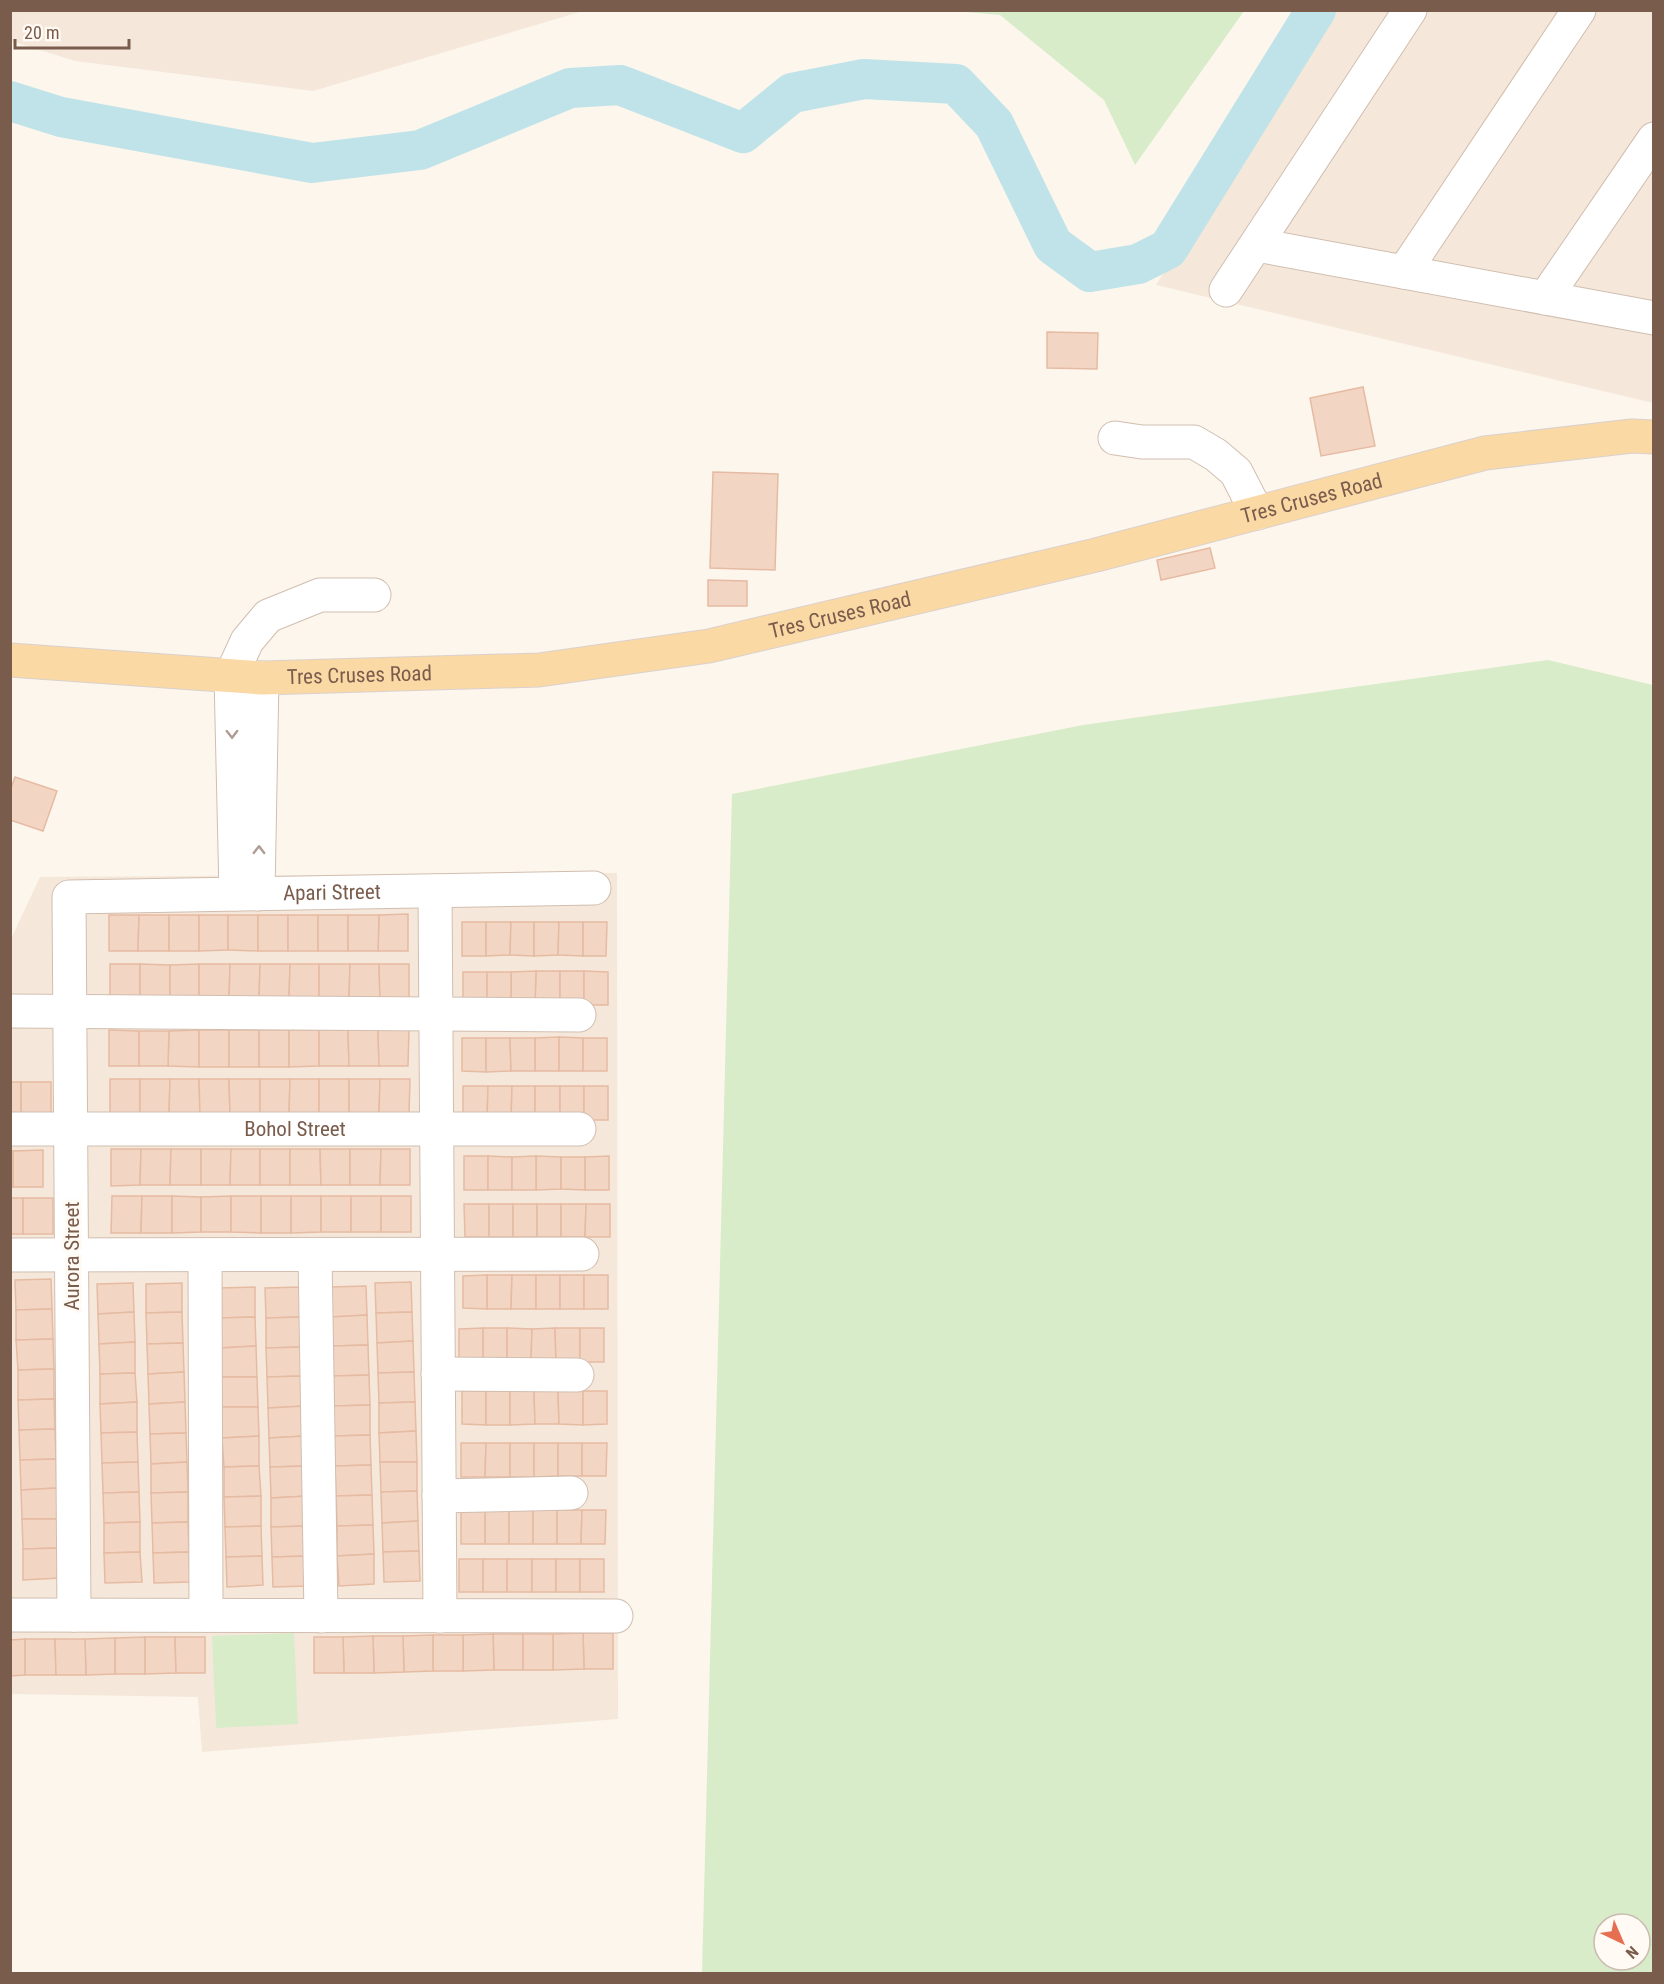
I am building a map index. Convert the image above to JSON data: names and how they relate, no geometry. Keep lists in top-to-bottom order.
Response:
{
  "streets": {
    "main road": ["Tres Cruses Road"],
    "street": ["Apari Street", "Bohol Street", "Aurora Street"]
  },
  "crossings": [
    ["Apari Street", "Aurora Street"],
    ["Bohol Street", "Aurora Street"]
  ],
  "scale_bar": "20 m",
  "north": "bottom right"
}
